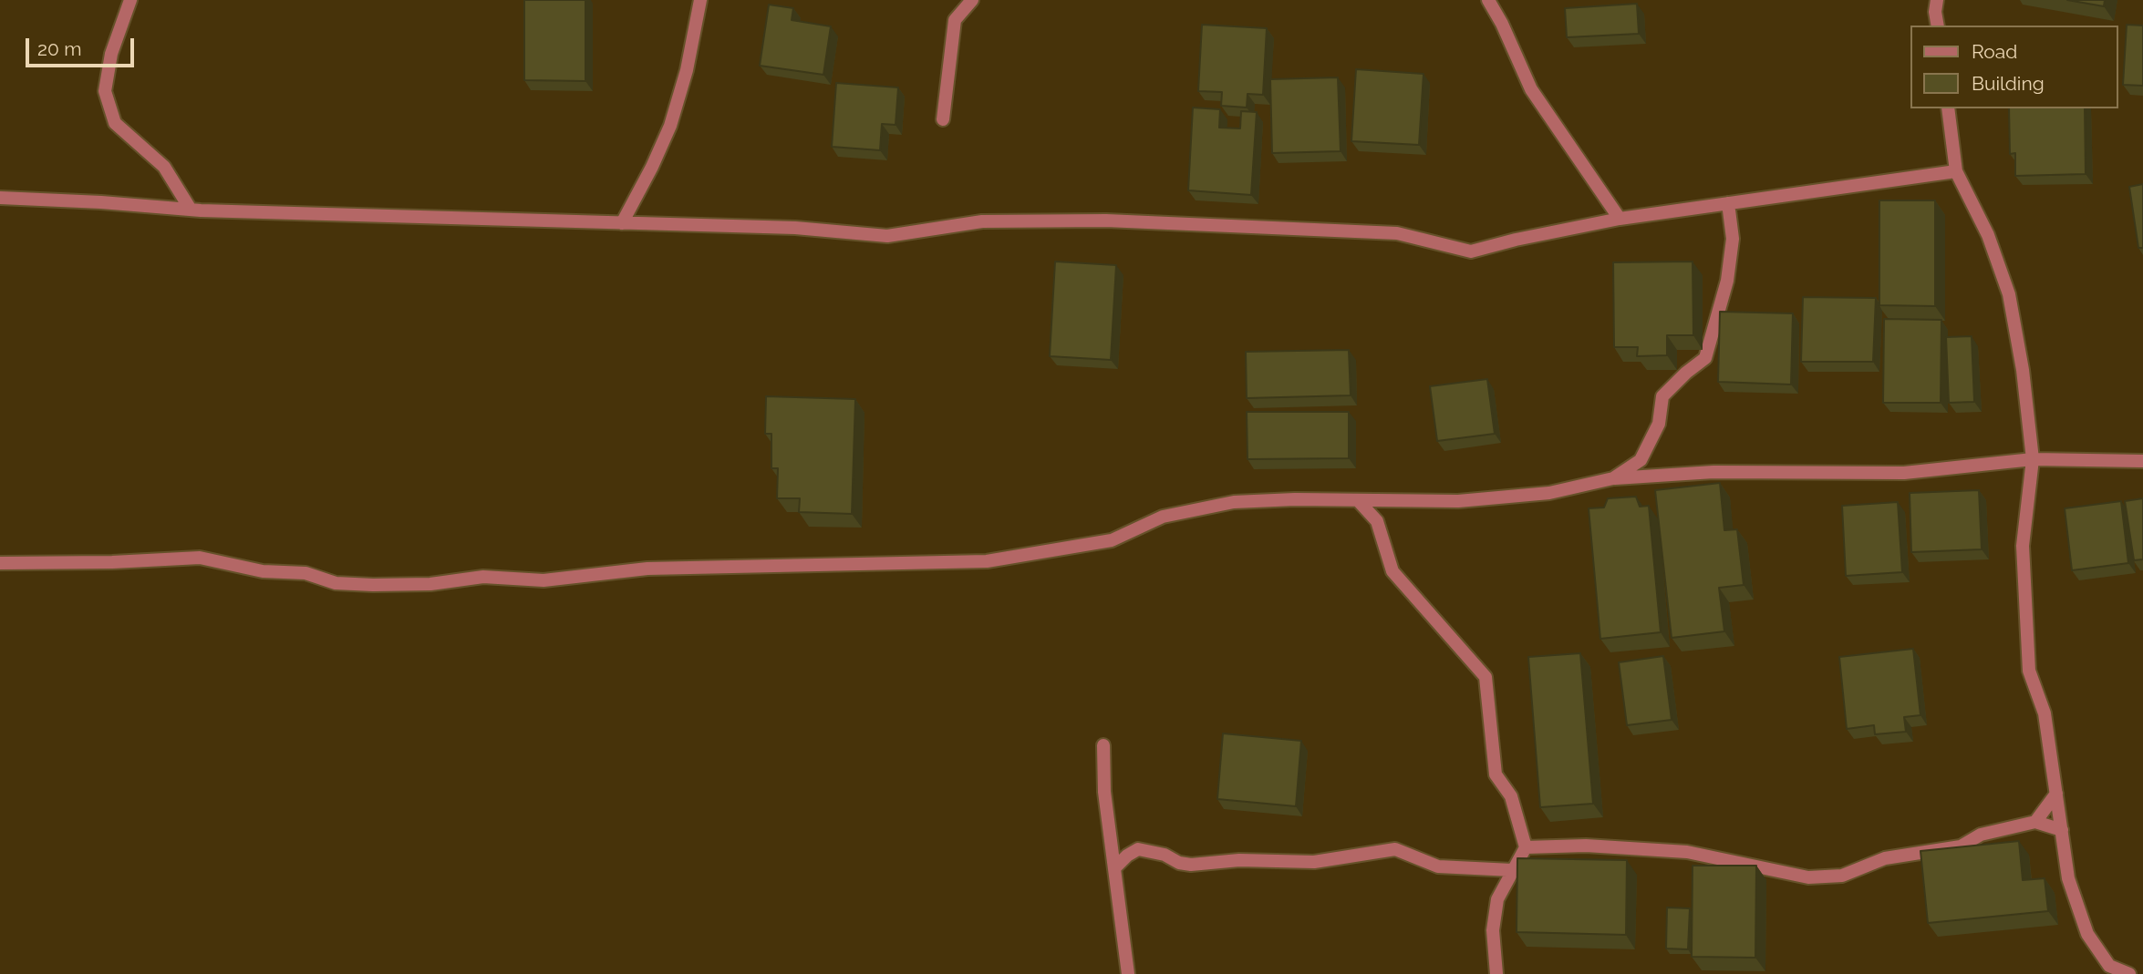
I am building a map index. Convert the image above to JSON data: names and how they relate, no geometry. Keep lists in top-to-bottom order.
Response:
{
  "legend": ["Road", "Building"],
  "scale_bar": "20 m"
}
